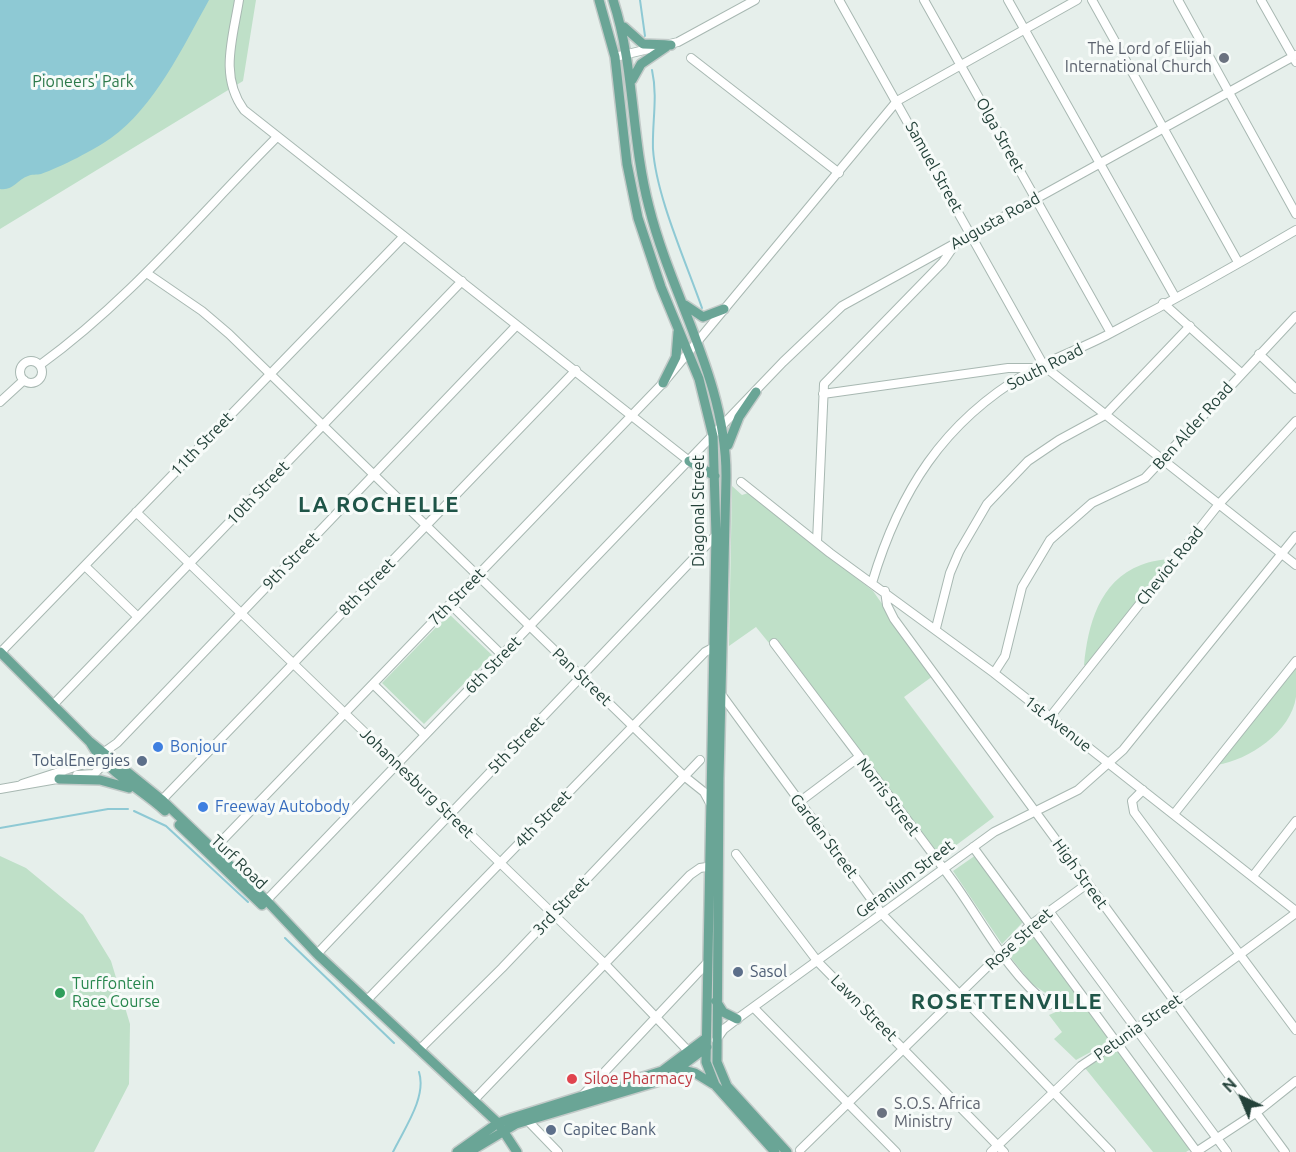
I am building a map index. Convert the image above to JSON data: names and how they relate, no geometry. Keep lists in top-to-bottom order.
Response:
{
  "streets": {
    "main road": ["Diagonal Street", "Turf Road", "Geranium Street"],
    "street": [
      "Olga Street",
      "Samuel Street",
      "Augusta Road",
      "South Road",
      "Ben Alder Road",
      "11th Street",
      "10th Street",
      "9th Street",
      "Cheviot Road",
      "8th Street",
      "7th Street",
      "6th Street",
      "Pan Street",
      "1st Avenue",
      "5th Street",
      "Johannesburg Street",
      "Norris Street",
      "4th Street",
      "Garden Street",
      "High Street",
      "3rd Street",
      "Rose Street",
      "Lawn Street",
      "Petunia Street"
    ]
  },
  "crossings": [
    ["Olga Street", "Augusta Road"],
    ["Olga Street", "South Road"],
    ["Samuel Street", "Augusta Road"],
    ["Samuel Street", "South Road"],
    ["Samuel Street", "7th Street"],
    ["Augusta Road", "Diagonal Street"],
    ["Augusta Road", "6th Street"],
    ["South Road", "1st Avenue"],
    ["Ben Alder Road", "1st Avenue"],
    ["11th Street", "Pan Street"],
    ["11th Street", "Johannesburg Street"],
    ["11th Street", "Turf Road"],
    ["10th Street", "Pan Street"],
    ["10th Street", "Johannesburg Street"],
    ["10th Street", "Turf Road"],
    ["Diagonal Street", "7th Street"],
    ["Diagonal Street", "6th Street"],
    ["Diagonal Street", "Pan Street"],
    ["Diagonal Street", "5th Street"],
    ["Diagonal Street", "4th Street"],
    ["Diagonal Street", "Garden Street"],
    ["Diagonal Street", "Geranium Street"],
    ["9th Street", "Pan Street"],
    ["9th Street", "Johannesburg Street"],
    ["9th Street", "Turf Road"],
    ["Cheviot Road", "1st Avenue"],
    ["8th Street", "Pan Street"],
    ["8th Street", "Johannesburg Street"],
    ["8th Street", "Turf Road"],
    ["7th Street", "Pan Street"],
    ["7th Street", "Johannesburg Street"],
    ["7th Street", "Turf Road"],
    ["6th Street", "Pan Street"],
    ["6th Street", "Johannesburg Street"],
    ["6th Street", "Turf Road"],
    ["Pan Street", "5th Street"],
    ["Pan Street", "4th Street"],
    ["Pan Street", "3rd Street"],
    ["1st Avenue", "High Street"],
    ["1st Avenue", "Geranium Street"],
    ["1st Avenue", "Petunia Street"],
    ["5th Street", "Johannesburg Street"],
    ["5th Street", "Turf Road"],
    ["Johannesburg Street", "4th Street"],
    ["Johannesburg Street", "Geranium Street"],
    ["Johannesburg Street", "3rd Street"],
    ["Norris Street", "Geranium Street"],
    ["Norris Street", "Rose Street"],
    ["4th Street", "Turf Road"],
    ["Garden Street", "Geranium Street"],
    ["Garden Street", "Rose Street"],
    ["Garden Street", "Petunia Street"],
    ["Turf Road", "Geranium Street"],
    ["Turf Road", "3rd Street"],
    ["High Street", "Geranium Street"],
    ["High Street", "Rose Street"],
    ["High Street", "Petunia Street"],
    ["Geranium Street", "Lawn Street"],
    ["Rose Street", "Lawn Street"],
    ["Lawn Street", "Petunia Street"]
  ],
  "districts": ["LA ROCHELLE", "ROSETTENVILLE"],
  "parks": ["Pioneers' Park"],
  "places": [
    "The Lord of Elijah International Church",
    "Bonjour",
    "TotalEnergies",
    "Freeway Autobody",
    "Sasol",
    "Turffontein Race Course",
    "Siloe Pharmacy",
    "S.O.S. Africa Ministry",
    "Capitec Bank"
  ],
  "north": "top left"
}
